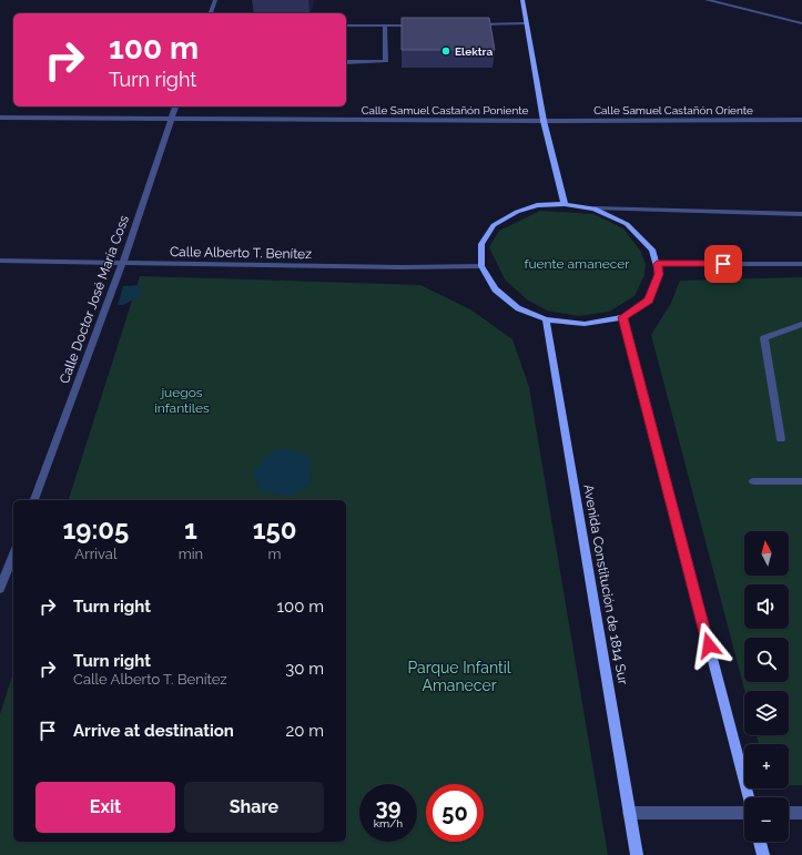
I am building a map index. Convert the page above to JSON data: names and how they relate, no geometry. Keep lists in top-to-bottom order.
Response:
{
  "streets": {
    "main road": ["Avenida Constitución de 1814 Sur"],
    "street": [
      "Calle Samuel Castañón Poniente",
      "Calle Samuel Castañón Oriente",
      "Calle Alberto T. Benítez",
      "Calle Doctor José María Coss"
    ]
  },
  "crossings": [
    ["Calle Samuel Castañón Poniente", "Calle Samuel Castañón Oriente"],
    ["Calle Samuel Castañón Poniente", "Calle Doctor José María Coss"],
    ["Calle Alberto T. Benítez", "Calle Doctor José María Coss"],
    ["Calle Alberto T. Benítez", "Avenida Constitución de 1814 Sur"]
  ],
  "parks": ["fuente amanecer", "juegos infantiles", "Parque Infantil Amanecer"],
  "places": ["Elektra"],
  "north": "top",
  "page": {
    "turn": ["100 m", "Turn right"],
    "eta": [
      "19:05",
      "Arrival",
      "1",
      "min",
      "150",
      "m"
    ],
    "map_buttons": ["+", "−"],
    "list": [
      {
        "name": "Turn right",
        "value": "100 m"
      },
      {
        "name": "Turn right",
        "note": "Calle Alberto T. Benítez",
        "value": "30 m"
      },
      {
        "name": "Arrive at destination",
        "value": "20 m"
      }
    ],
    "buttons": ["Exit", "Share"],
    "speed": "39 km/h",
    "limit": "50"
  }
}
